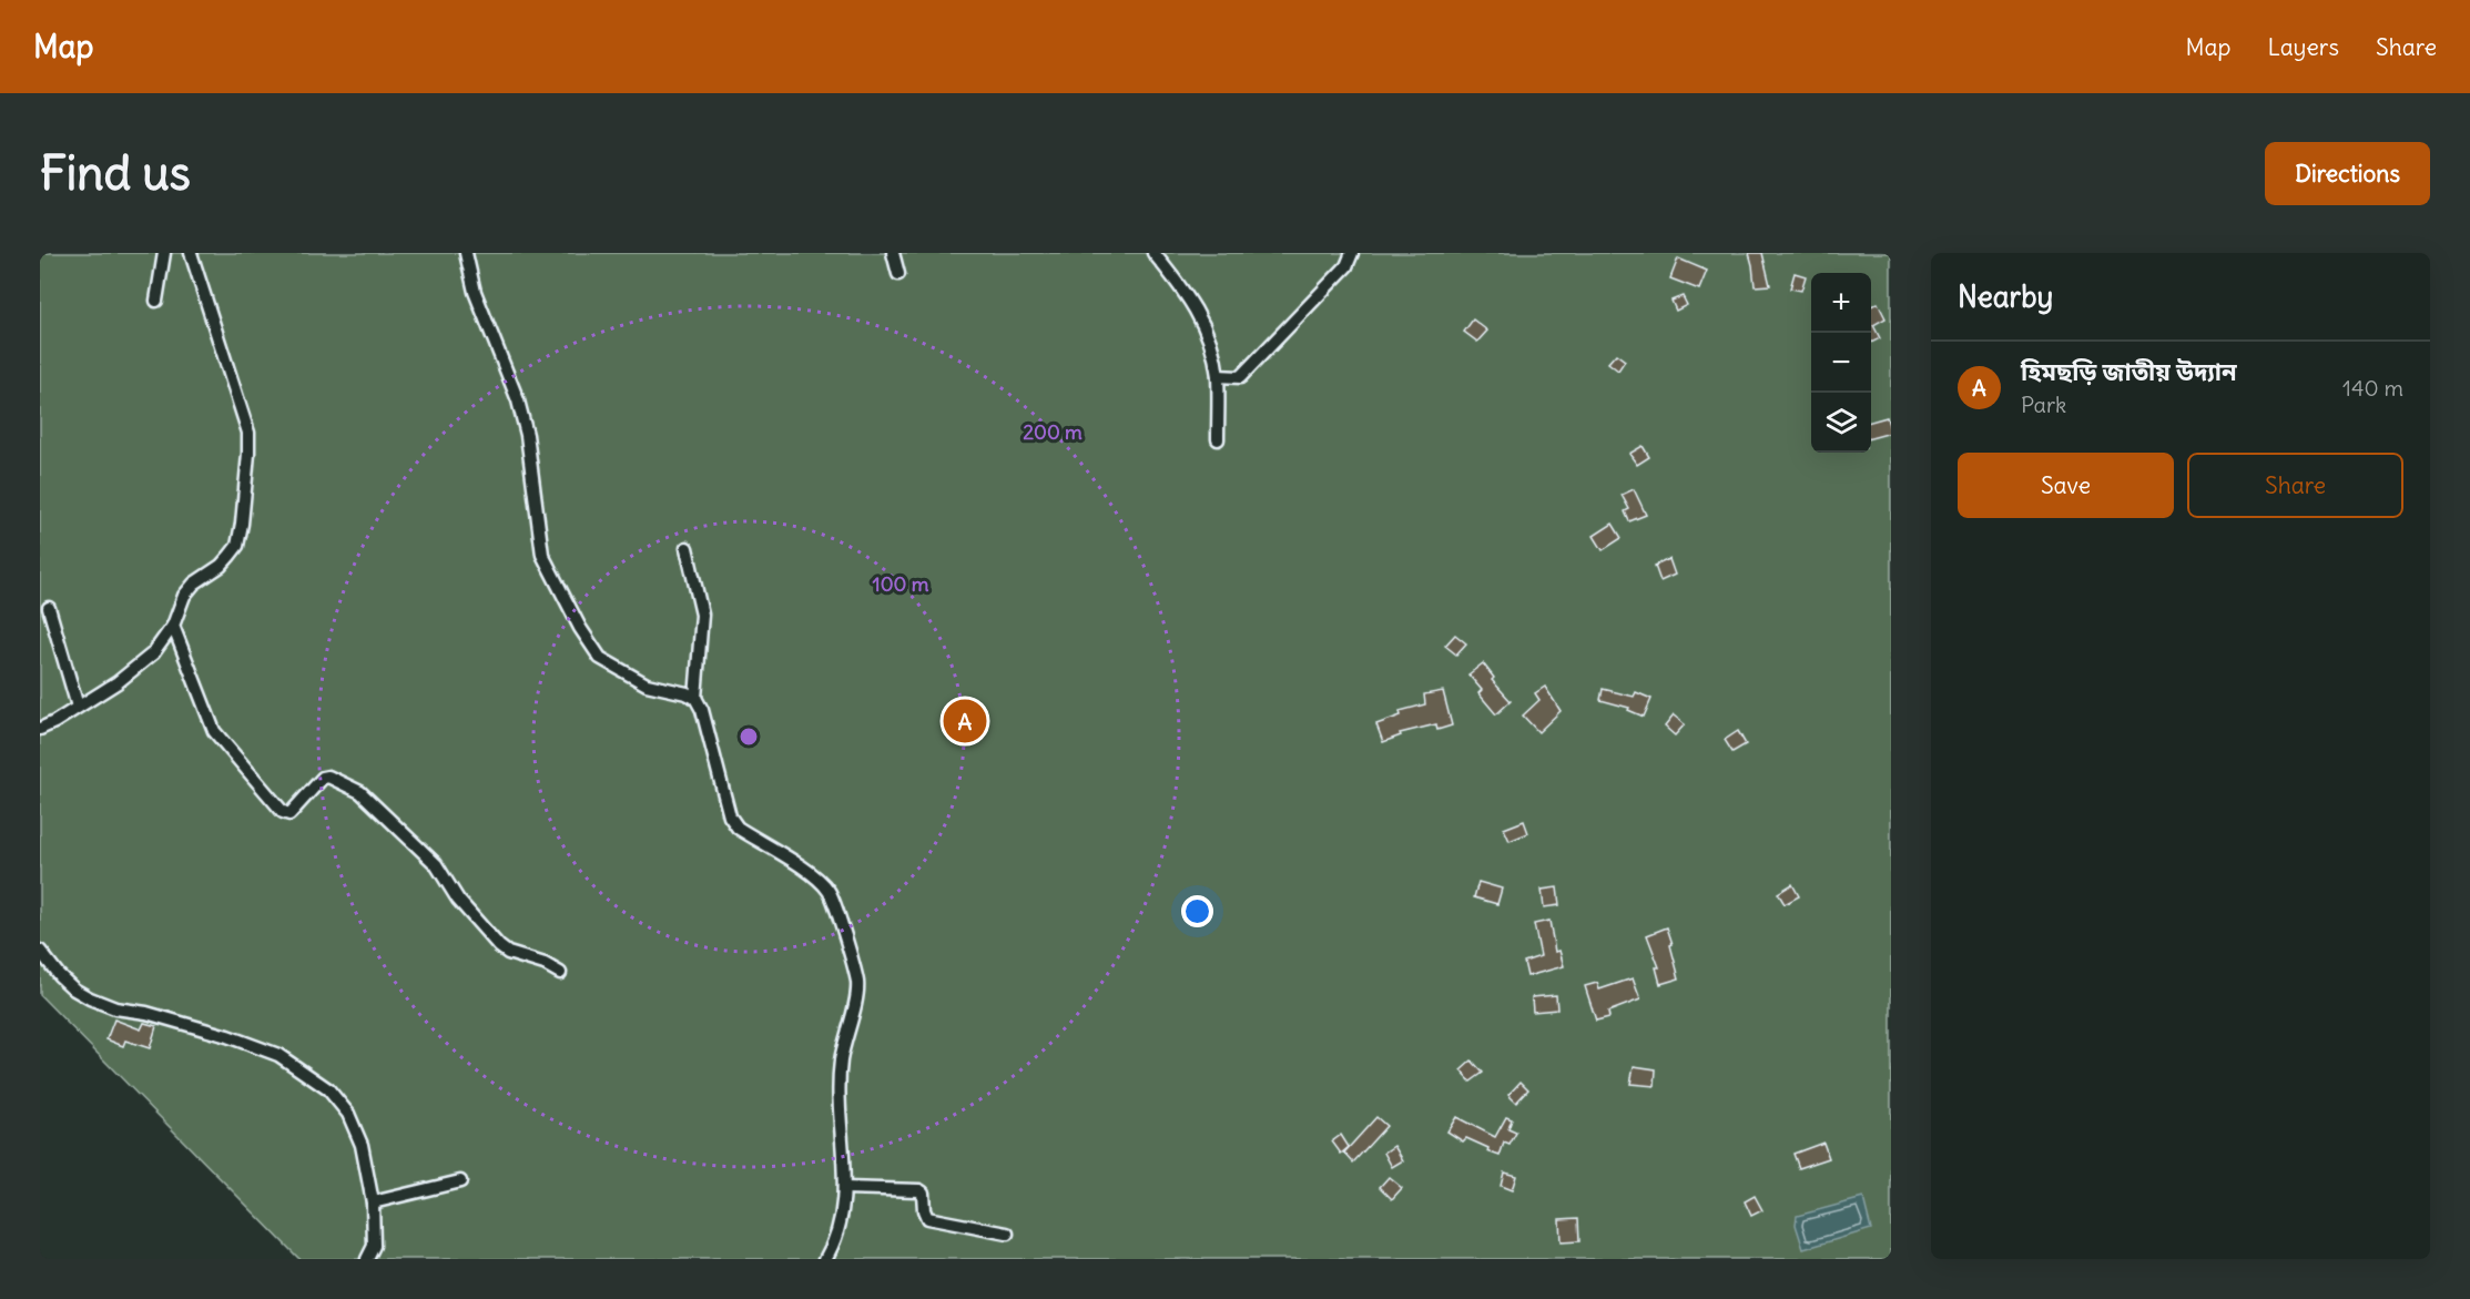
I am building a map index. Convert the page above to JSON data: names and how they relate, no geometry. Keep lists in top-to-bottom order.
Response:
{
  "page": {
    "header": "Map",
    "nav": ["Map", "Layers", "Share"],
    "buttons": [
      "Directions",
      ["Save", "Share"]
    ],
    "title": "Find us",
    "heading": "Nearby",
    "map_buttons": ["+", "−"],
    "list": [
      {
        "mark": "A",
        "name": "হিমছড়ি জাতীয় উদ্যান",
        "note": "Park",
        "value": "140 m"
      }
    ],
    "pins": "A"
  },
  "rings": ["200 m", "100 m"]
}
